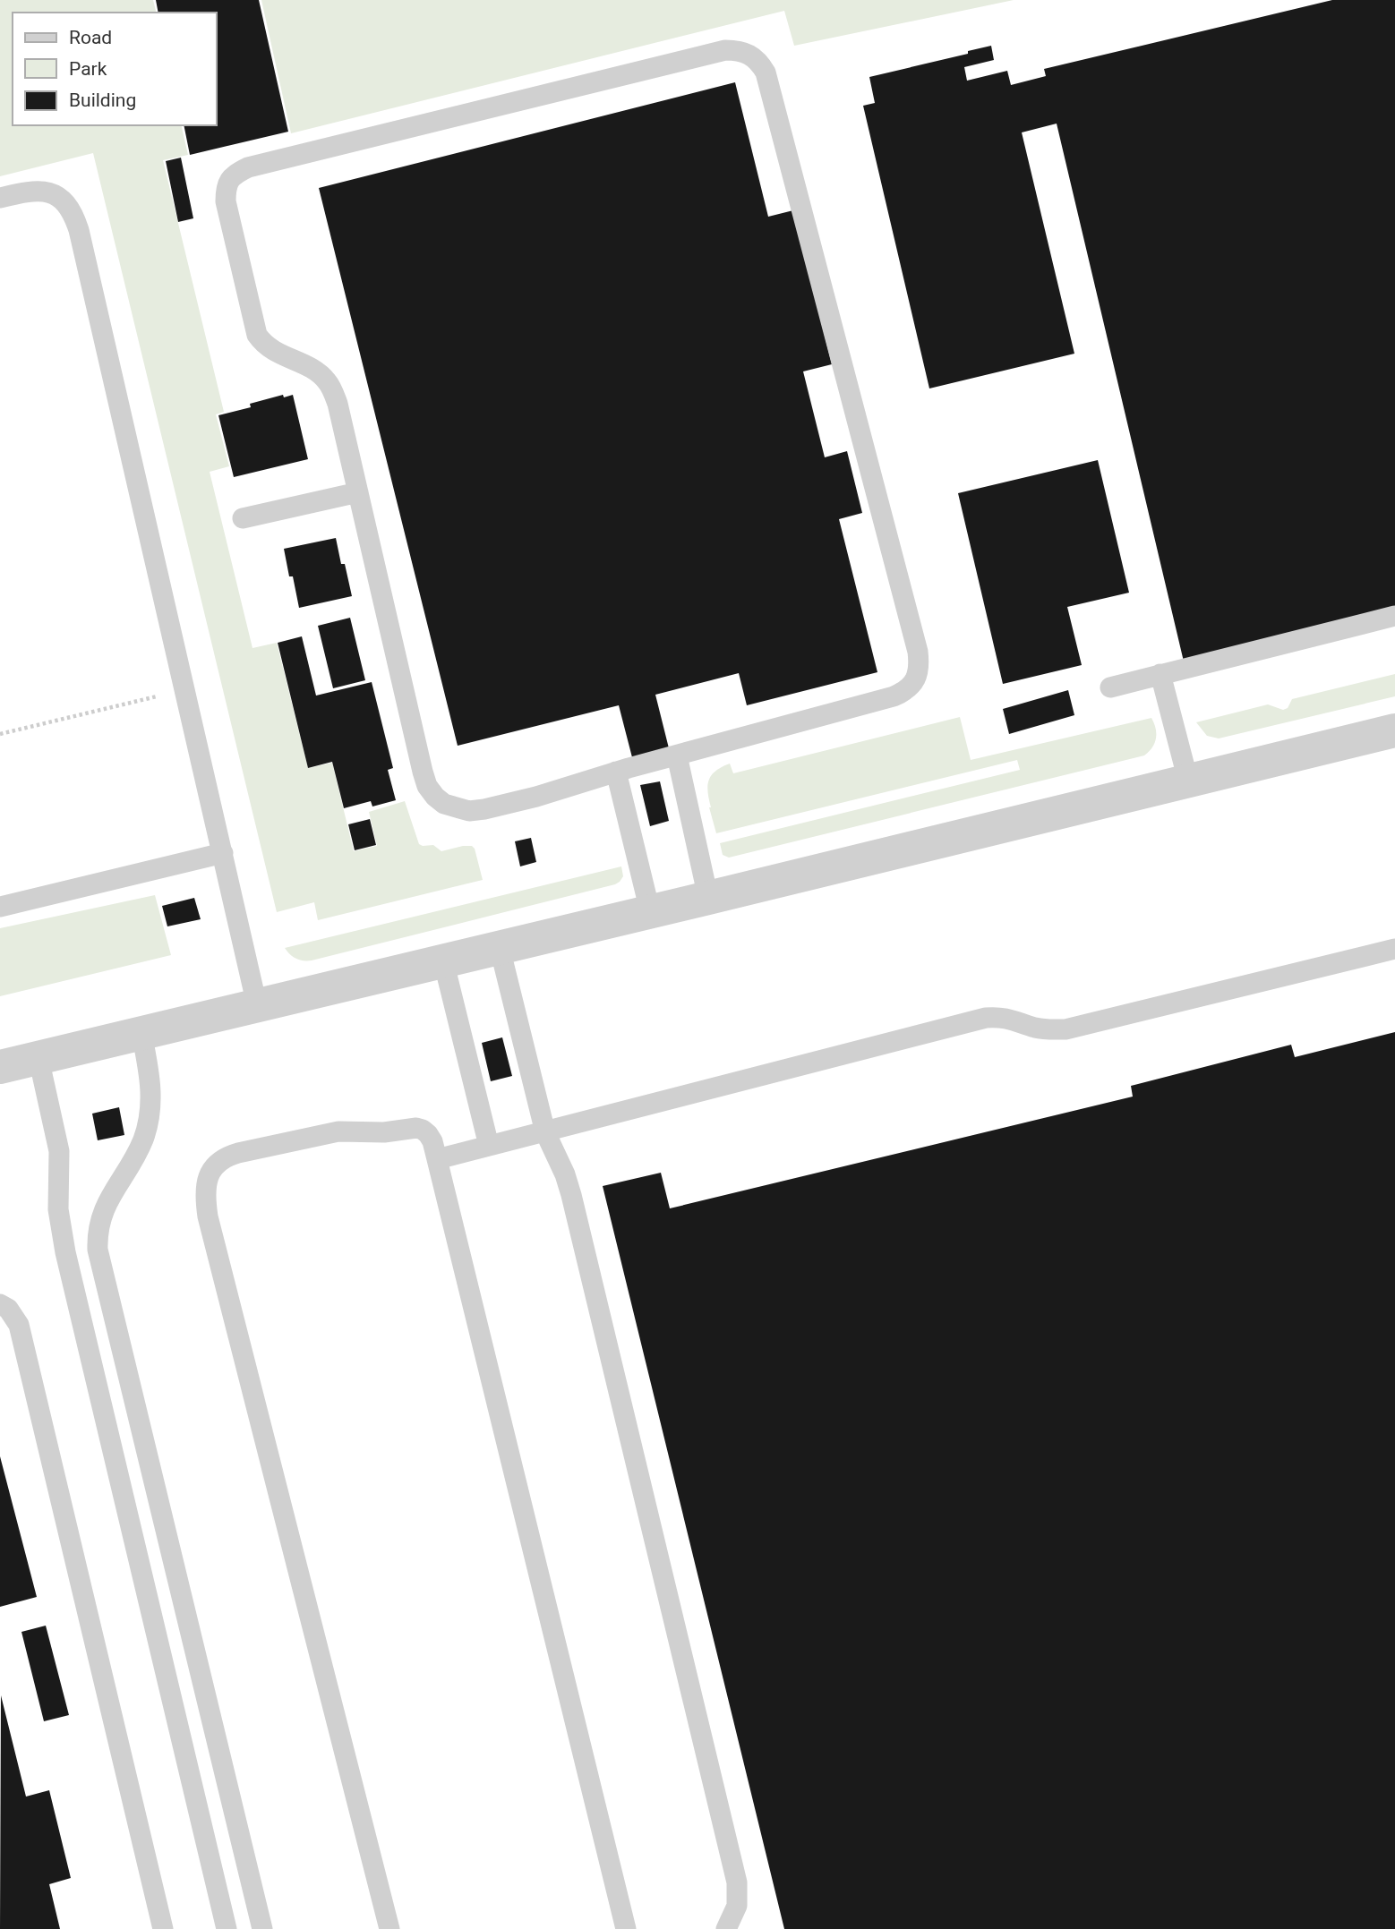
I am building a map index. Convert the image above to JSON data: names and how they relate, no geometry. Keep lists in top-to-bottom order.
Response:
{
  "legend": ["Road", "Park", "Building"]
}
